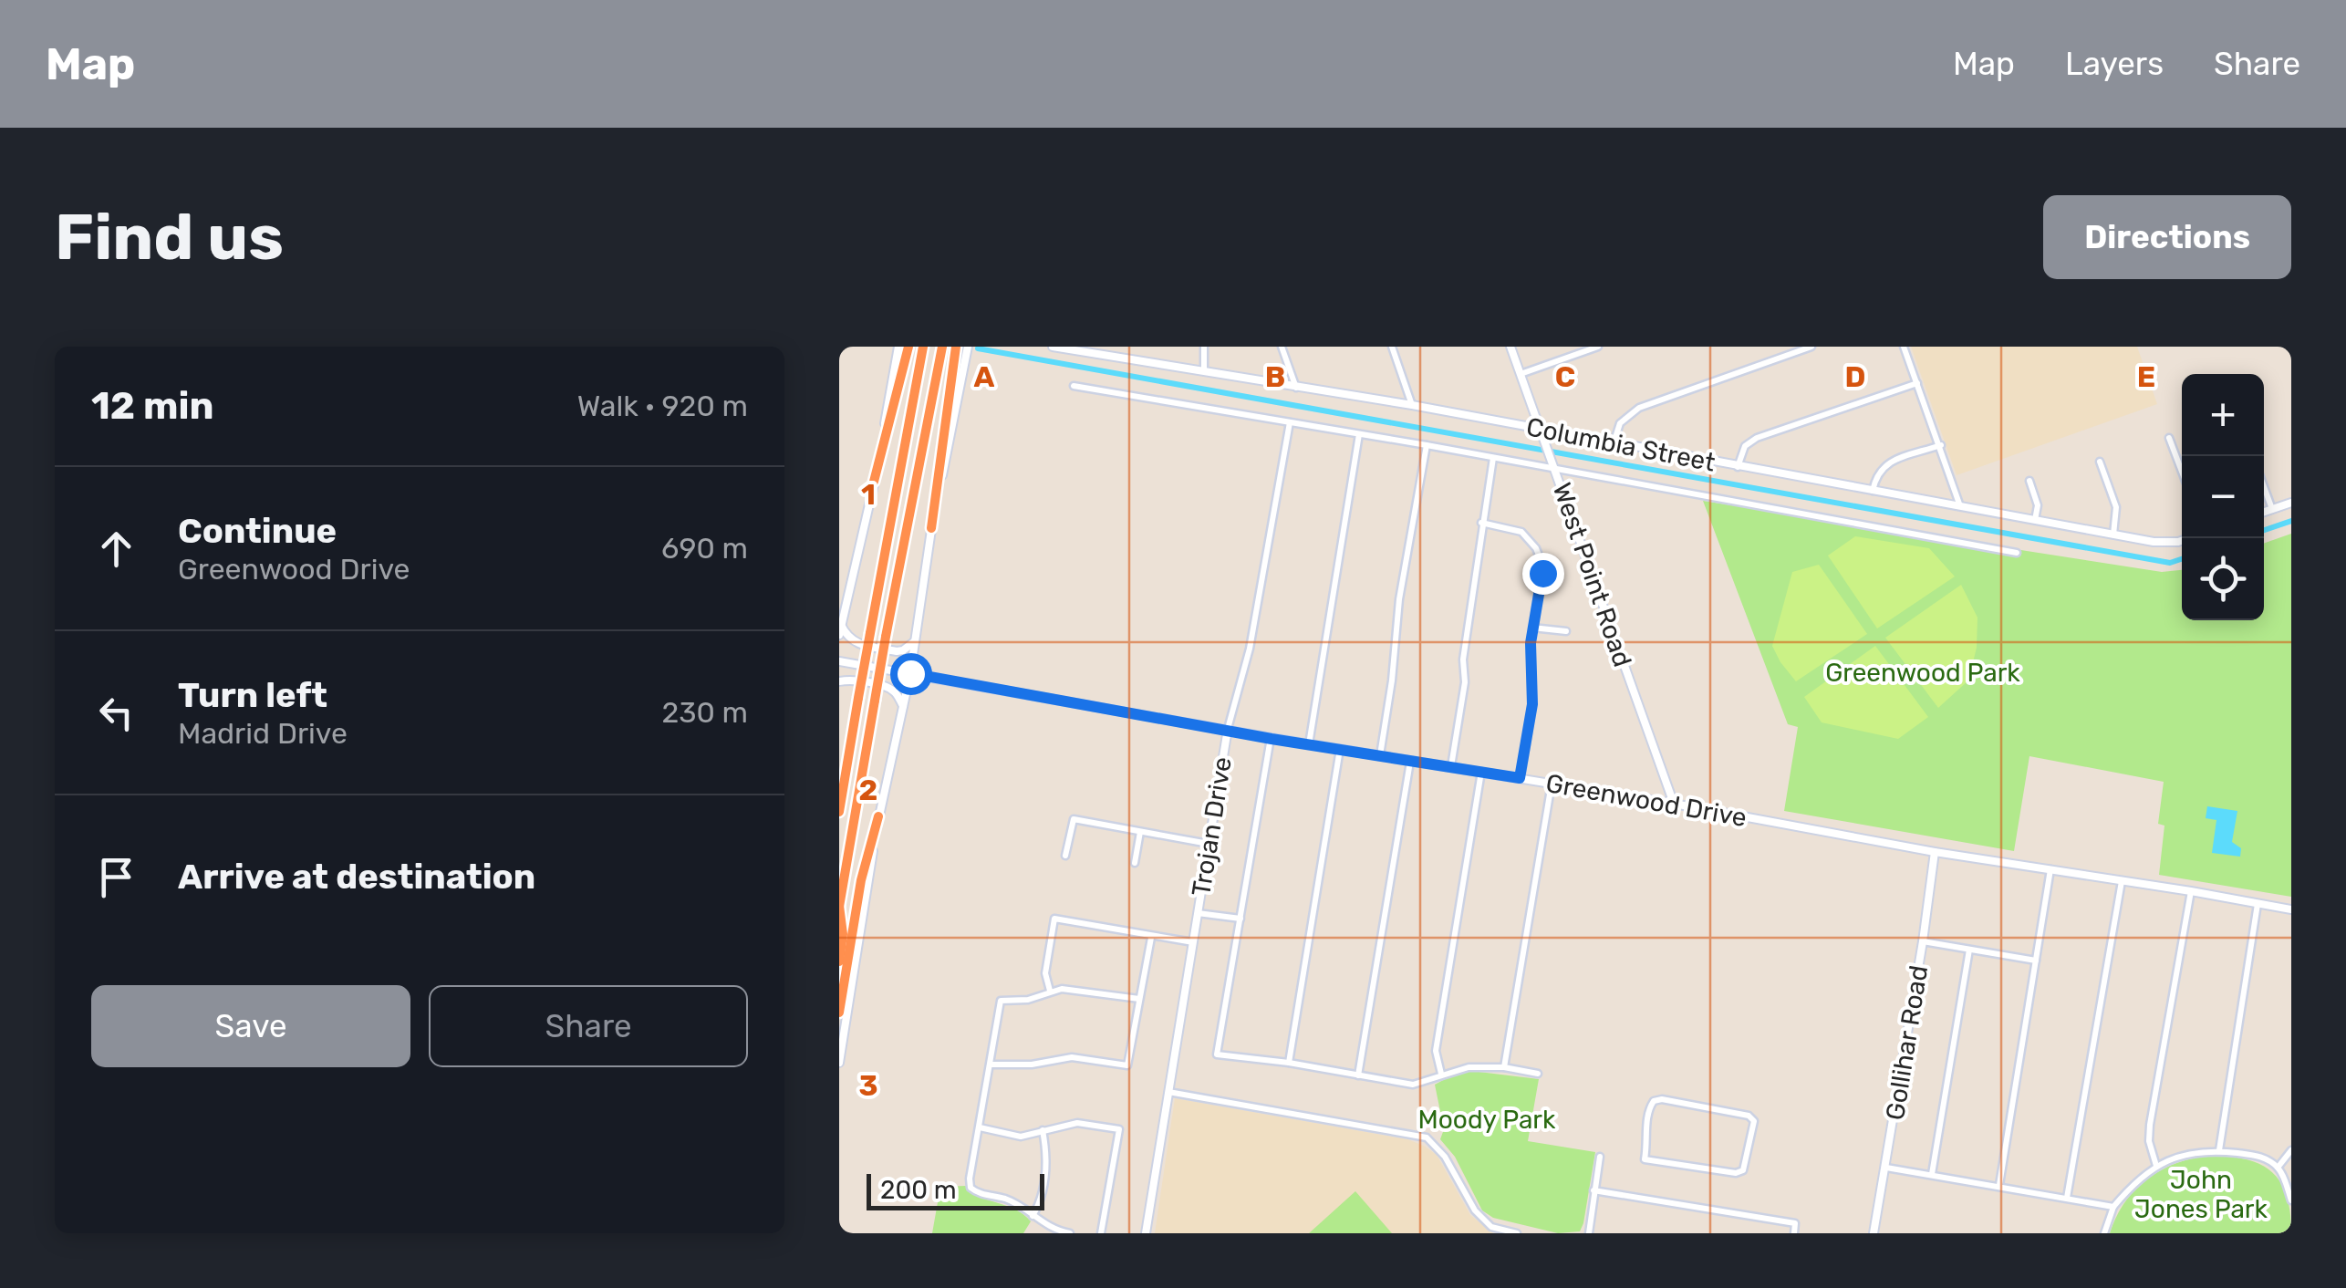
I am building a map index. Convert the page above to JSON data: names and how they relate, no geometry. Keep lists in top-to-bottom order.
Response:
{
  "streets": {
    "main road": [
      "Columbia Street",
      "West Point Road",
      "Greenwood Drive",
      "Trojan Drive",
      "Gollihar Road"
    ]
  },
  "crossings": [
    ["Columbia Street", "West Point Road"],
    ["West Point Road", "Greenwood Drive"],
    ["Greenwood Drive", "Trojan Drive"],
    ["Greenwood Drive", "Gollihar Road"]
  ],
  "parks": ["Greenwood Park", "Moody Park", "John Jones Park"],
  "scale_bar": "200 m",
  "page": {
    "header": "Map",
    "nav": ["Map", "Layers", "Share"],
    "buttons": [
      "Directions",
      ["Save", "Share"]
    ],
    "title": "Find us",
    "heading": ["12 min", "Walk · 920 m"],
    "map_buttons": ["+", "−"],
    "list": [
      ["Continue", "Greenwood Drive", "690 m"],
      ["Turn left", "Madrid Drive", "230 m"],
      "Arrive at destination"
    ],
    "scale": "200 m"
  },
  "grid": {
    "columns": [
      "A",
      "B",
      "C",
      "D",
      "E"
    ],
    "rows": ["1", "2", "3"]
  }
}
